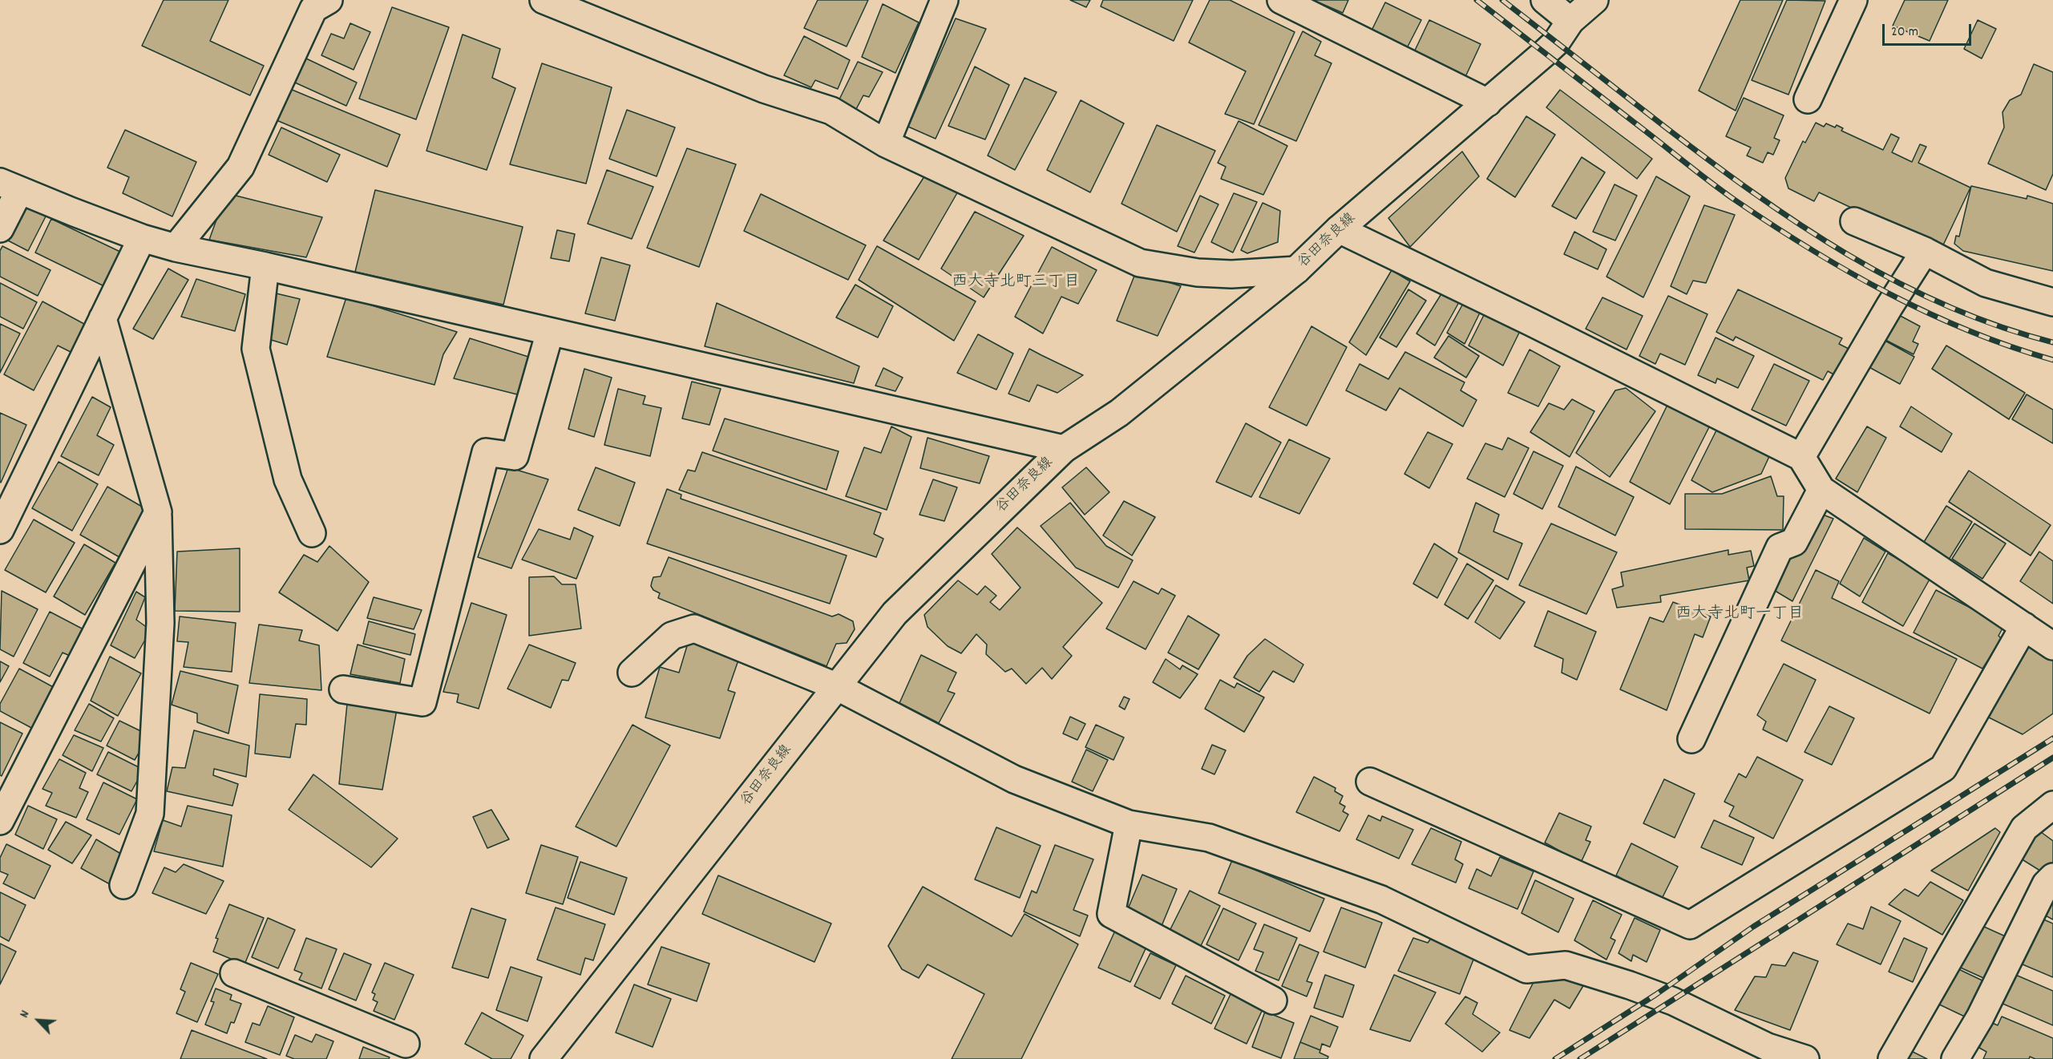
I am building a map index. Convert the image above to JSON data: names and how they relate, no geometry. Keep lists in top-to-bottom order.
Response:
{
  "streets": {
    "street": ["谷田奈良線"]
  },
  "districts": ["西大寺北町三丁目", "西大寺北町一丁目"],
  "scale_bar": "20 m",
  "north": "top left"
}
